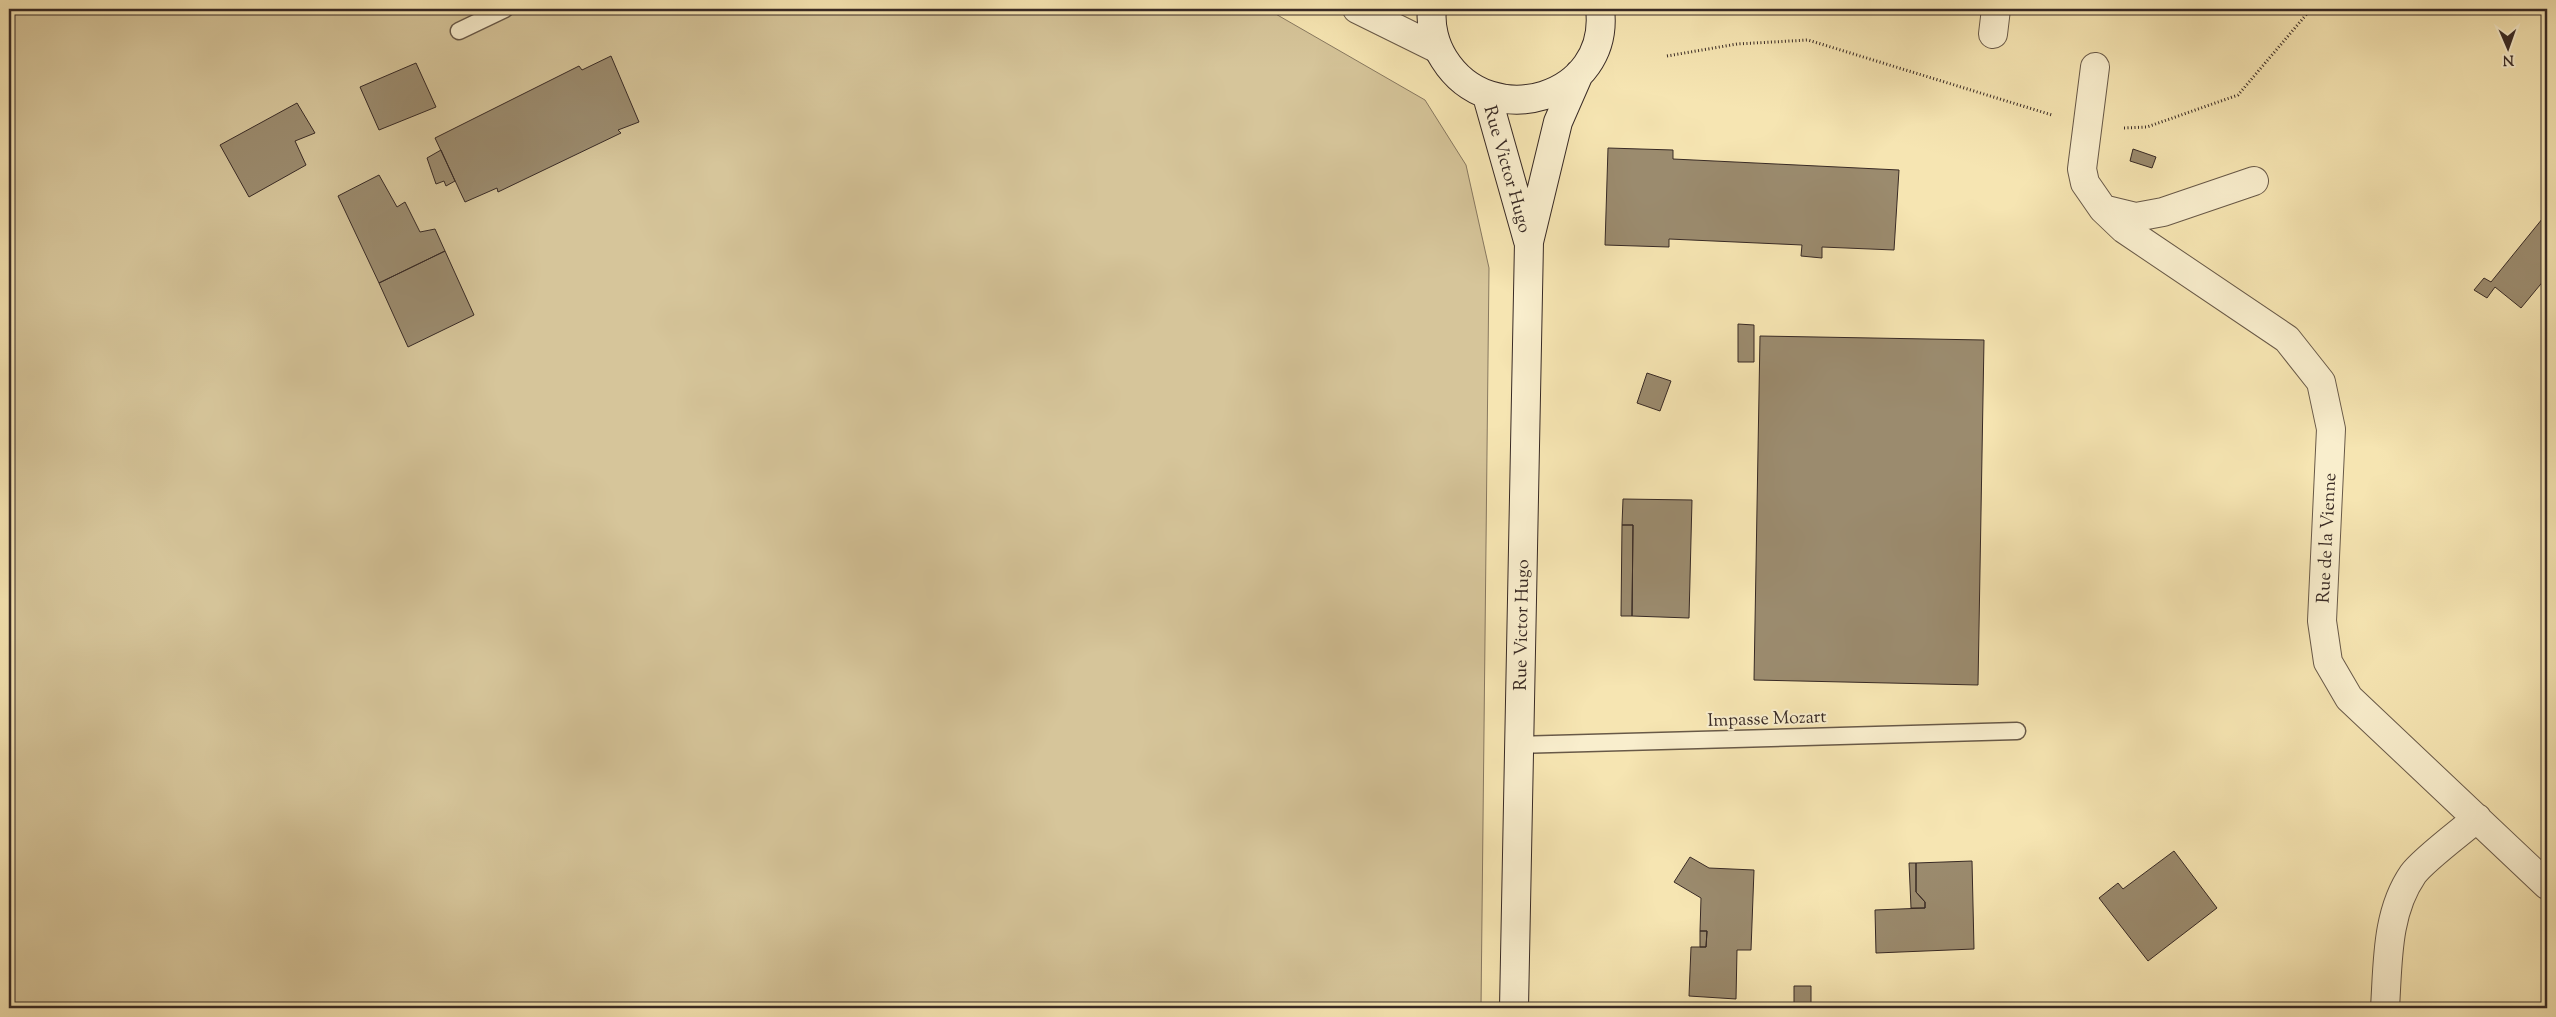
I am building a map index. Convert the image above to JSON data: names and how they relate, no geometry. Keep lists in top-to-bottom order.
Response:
{
  "streets": {
    "street": ["Rue Victor Hugo", "Rue de la Vienne"],
    "lane": ["Impasse Mozart"]
  },
  "crossings": [
    ["Rue Victor Hugo", "Impasse Mozart"]
  ],
  "north": "bottom"
}
